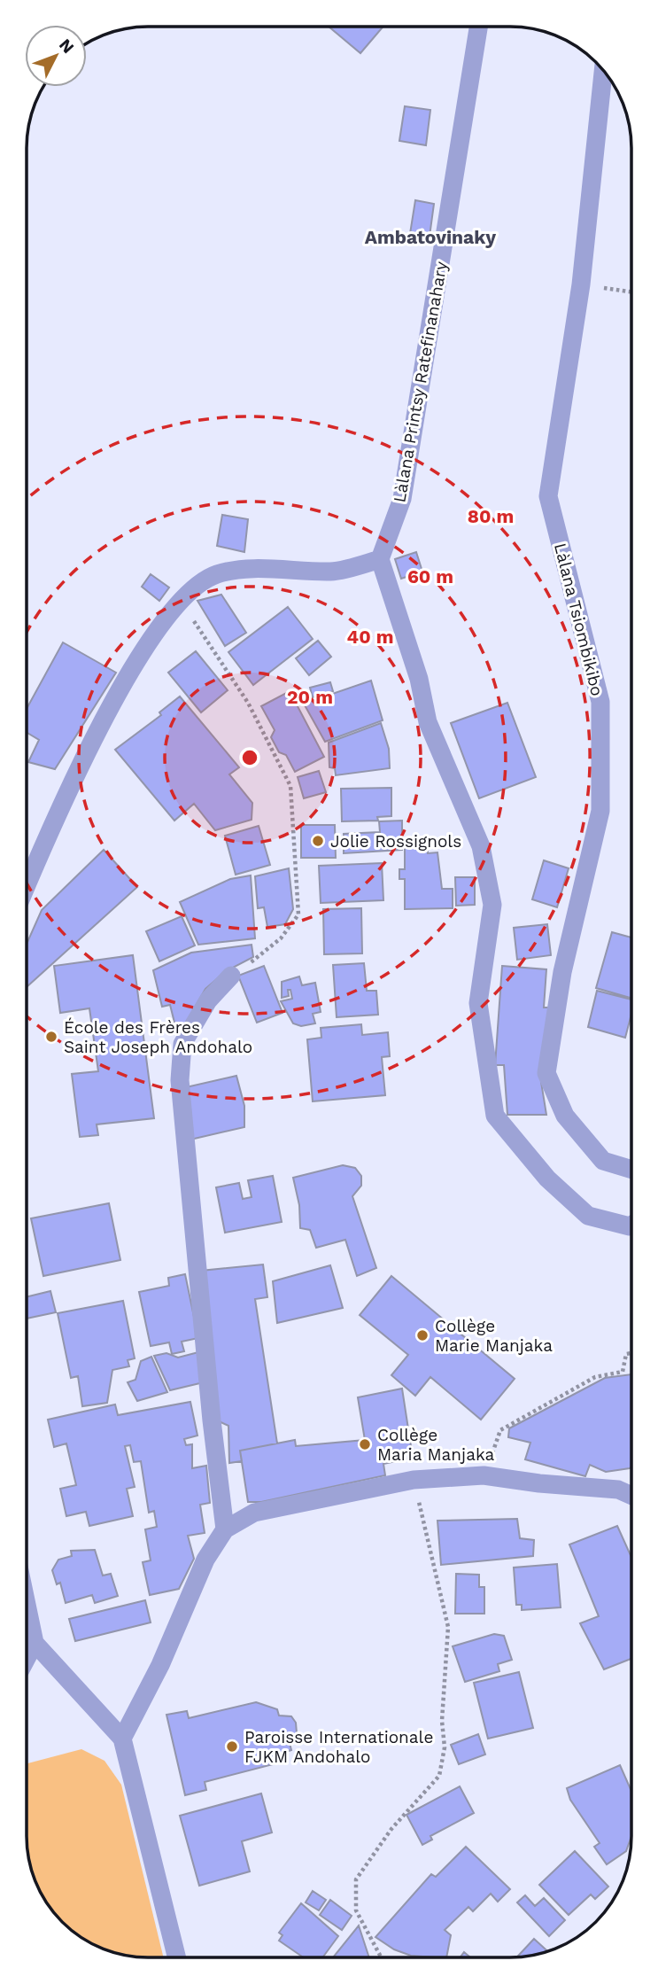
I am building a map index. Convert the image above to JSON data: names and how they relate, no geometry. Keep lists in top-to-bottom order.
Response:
{
  "streets": {
    "street": ["Làlana Printsy Ratefinanahary", "Làlana Tsiombikibo"]
  },
  "districts": ["Ambatovinaky"],
  "places": [
    "Jolie Rossignols",
    "École des Frères Saint Joseph Andohalo",
    "Collège Marie Manjaka",
    "Collège Maria Manjaka",
    "Paroisse Internationale FJKM Andohalo"
  ],
  "north": "top right",
  "rings": [
    "80 m",
    "60 m",
    "40 m",
    "20 m"
  ]
}
